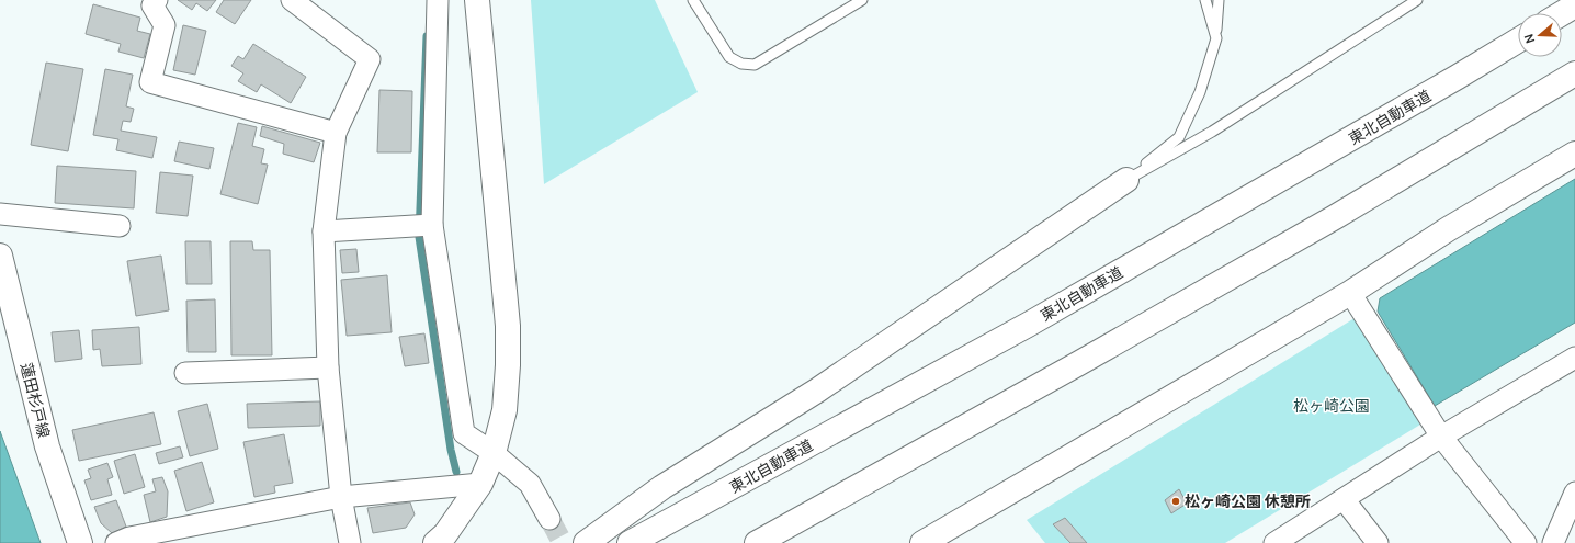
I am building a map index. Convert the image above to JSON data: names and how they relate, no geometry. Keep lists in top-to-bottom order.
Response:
{
  "streets": {
    "main road": ["東北自動車道", "蓮田杉戸線"]
  },
  "parks": ["松ヶ崎公園"],
  "places": ["松ヶ崎公園 休憩所"],
  "north": "left"
}
